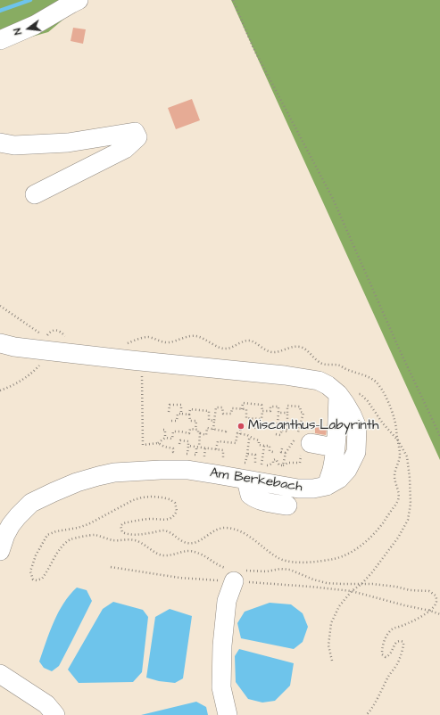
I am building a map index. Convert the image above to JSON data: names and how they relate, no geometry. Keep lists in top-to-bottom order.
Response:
{
  "streets": {
    "lane": ["Am Berkebach"]
  },
  "places": ["Miscanthus-Labyrinth"],
  "north": "left"
}
